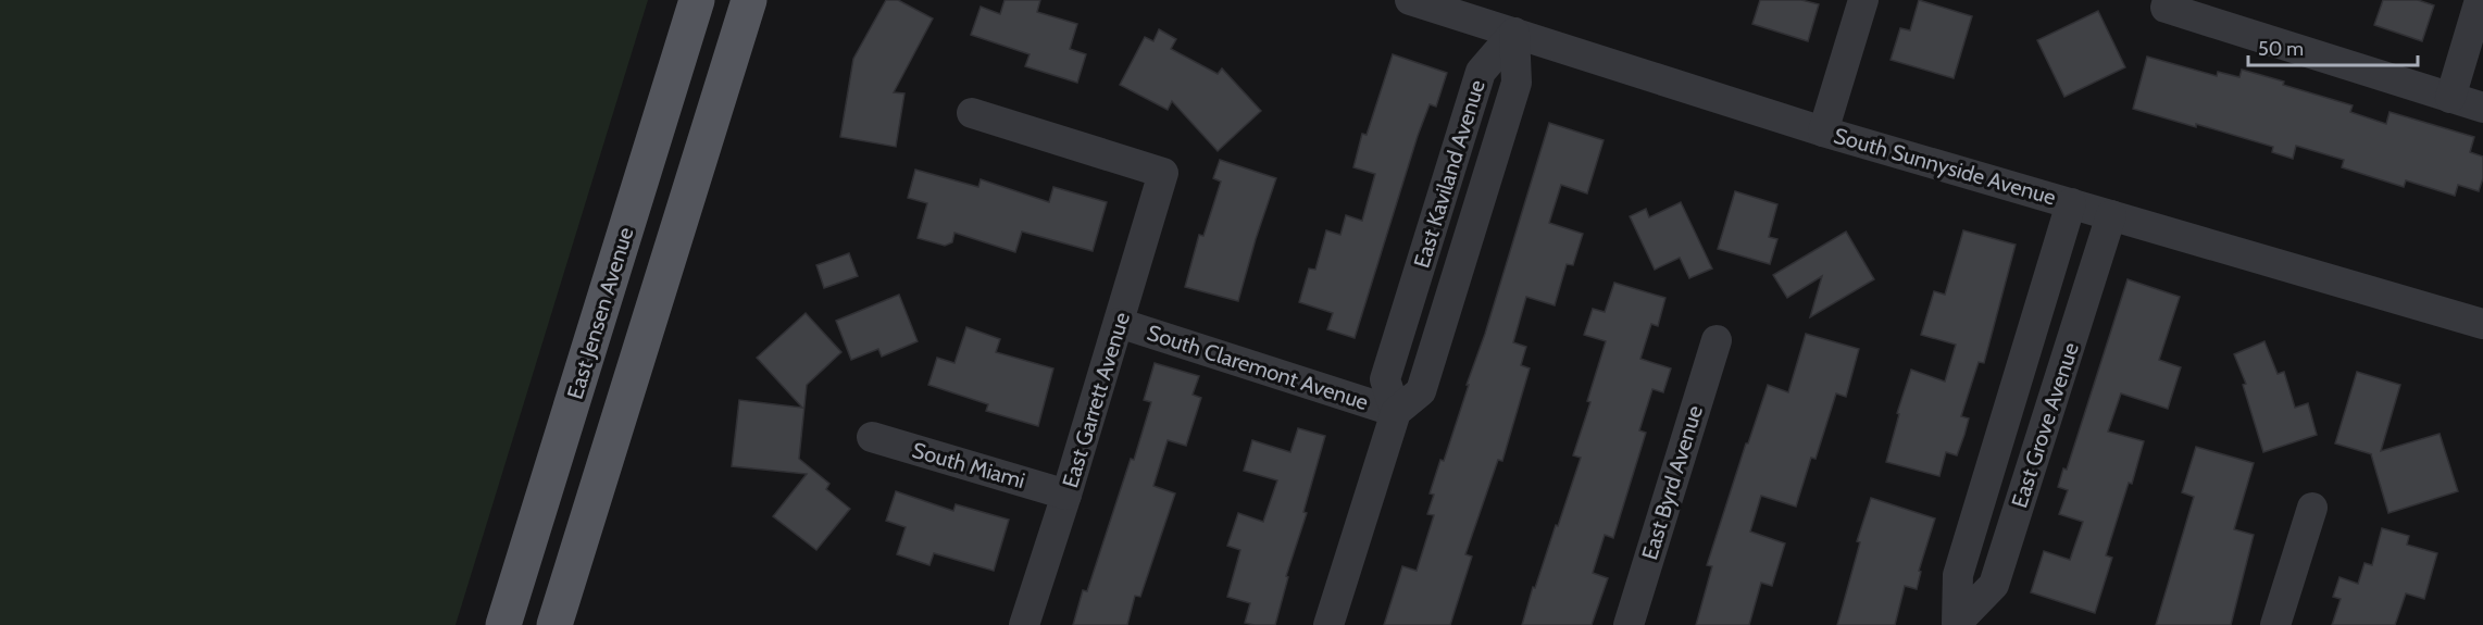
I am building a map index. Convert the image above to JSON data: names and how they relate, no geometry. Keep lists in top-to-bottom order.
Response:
{
  "streets": {
    "main road": ["East Jensen Avenue"],
    "street": [
      "South Sunnyside Avenue",
      "East Kaviland Avenue",
      "South Claremont Avenue",
      "East Garrett Avenue",
      "East Grove Avenue",
      "South Miami",
      "East Byrd Avenue"
    ]
  },
  "crossings": [
    ["South Sunnyside Avenue", "East Kaviland Avenue"],
    ["South Sunnyside Avenue", "East Grove Avenue"],
    ["East Kaviland Avenue", "South Claremont Avenue"],
    ["South Claremont Avenue", "East Garrett Avenue"],
    ["East Garrett Avenue", "South Miami"]
  ],
  "scale_bar": "50 m"
}
